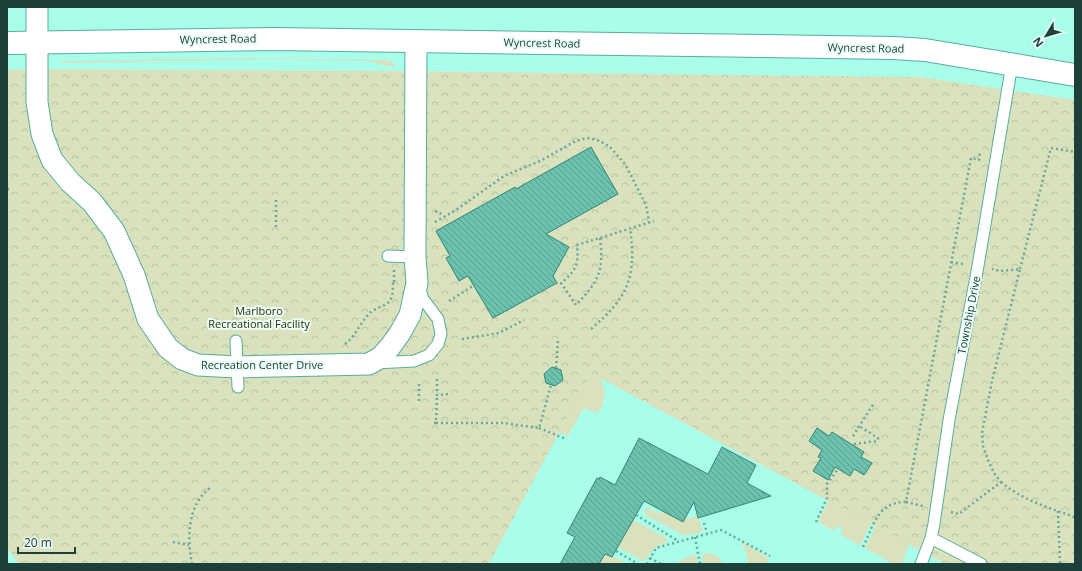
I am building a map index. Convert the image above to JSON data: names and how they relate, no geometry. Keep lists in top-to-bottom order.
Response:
{
  "streets": {
    "street": ["Wyncrest Road", "Recreation Center Drive"],
    "lane": ["Township Drive"]
  },
  "crossings": [
    ["Wyncrest Road", "Township Drive"],
    ["Wyncrest Road", "Recreation Center Drive"]
  ],
  "parks": ["Marlboro Recreational Facility"],
  "scale_bar": "20 m",
  "north": "bottom left"
}
